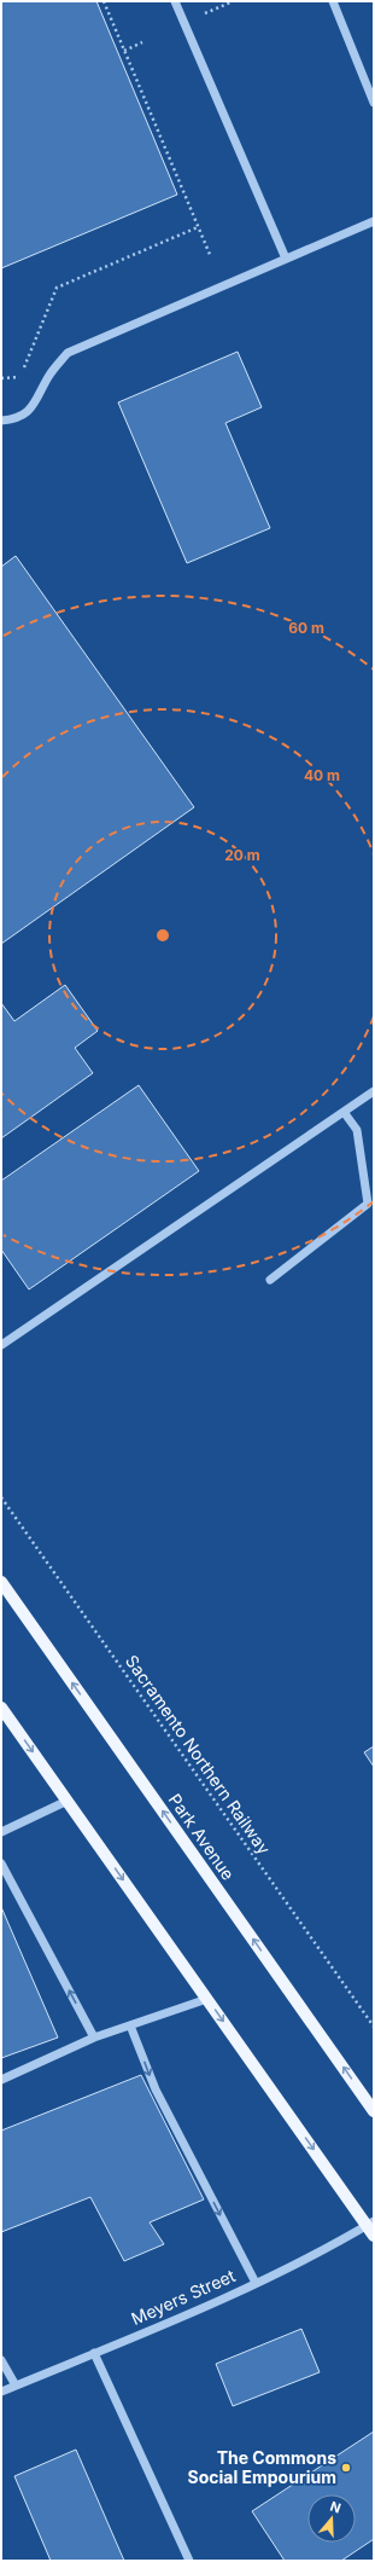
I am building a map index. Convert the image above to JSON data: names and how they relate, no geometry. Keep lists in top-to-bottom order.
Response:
{
  "streets": {
    "main road": ["Park Avenue"],
    "street": ["Meyers Street"],
    "path": ["Sacramento Northern Railway"]
  },
  "places": ["The Commons Social Empourium"],
  "north": "top",
  "rings": ["60 m", "40 m", "20 m"]
}
